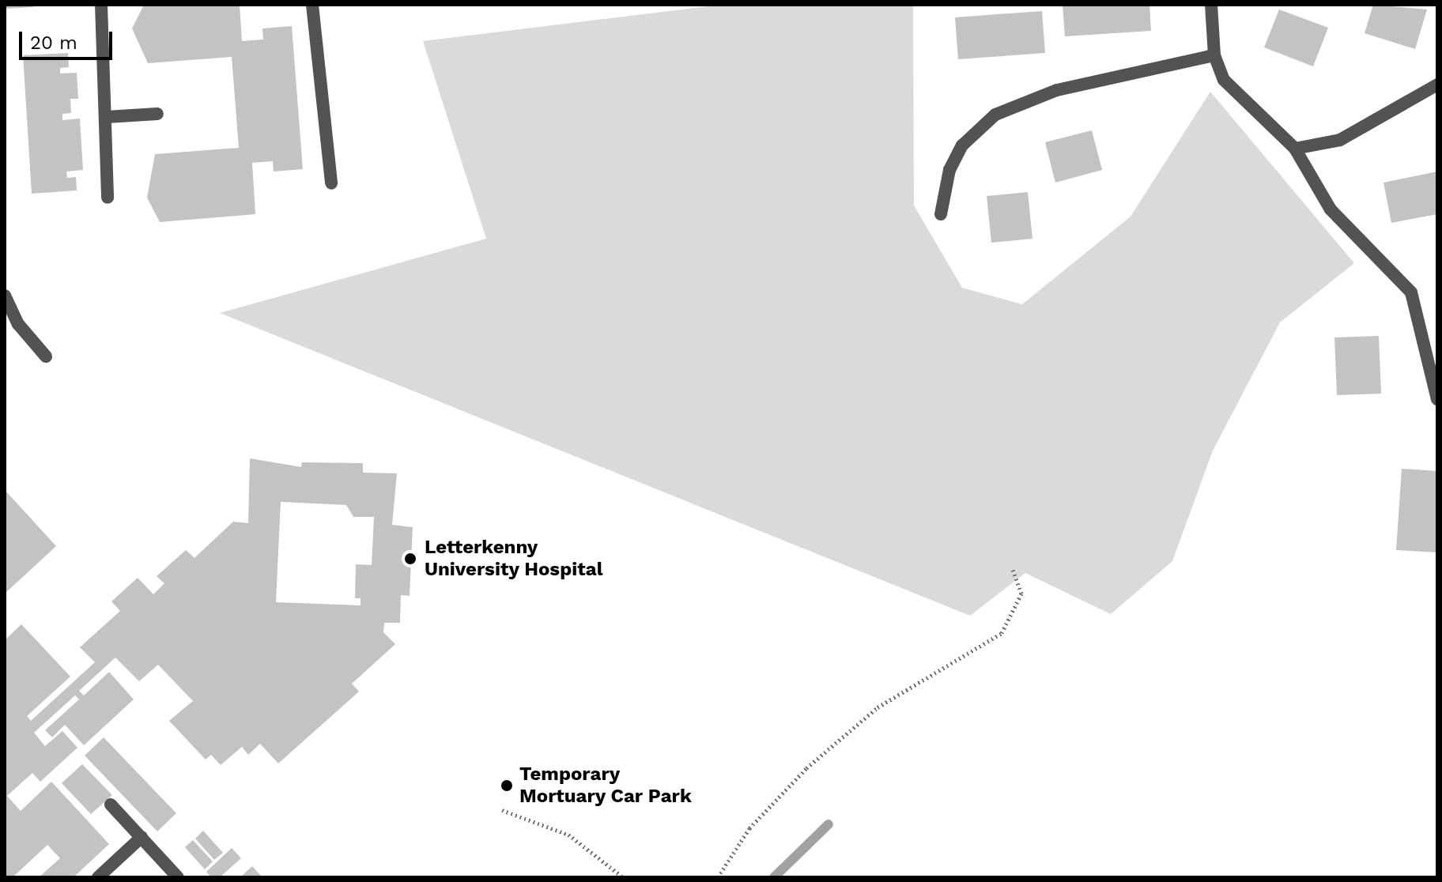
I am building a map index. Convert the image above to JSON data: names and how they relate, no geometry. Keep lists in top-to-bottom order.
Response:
{
  "places": ["Letterkenny University Hospital", "Temporary Mortuary Car Park"],
  "scale_bar": "20 m"
}
